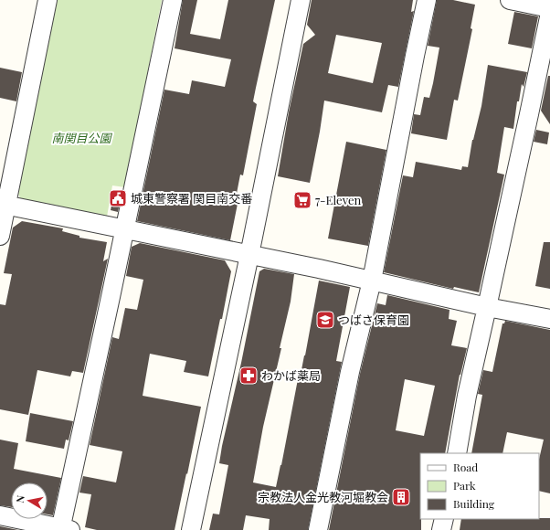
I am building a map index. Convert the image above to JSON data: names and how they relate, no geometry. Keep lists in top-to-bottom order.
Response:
{
  "parks": ["南関目公園"],
  "places": {
    "public building": ["城東警察署 関目南交番"],
    "supermarket": ["7-Eleven"],
    "school or university": ["つばさ保育園"],
    "pharmacy": ["わかば薬局"],
    "building": ["宗教法人金光教河堀教会"]
  },
  "legend": ["Road", "Park", "Building"],
  "north": "left"
}
